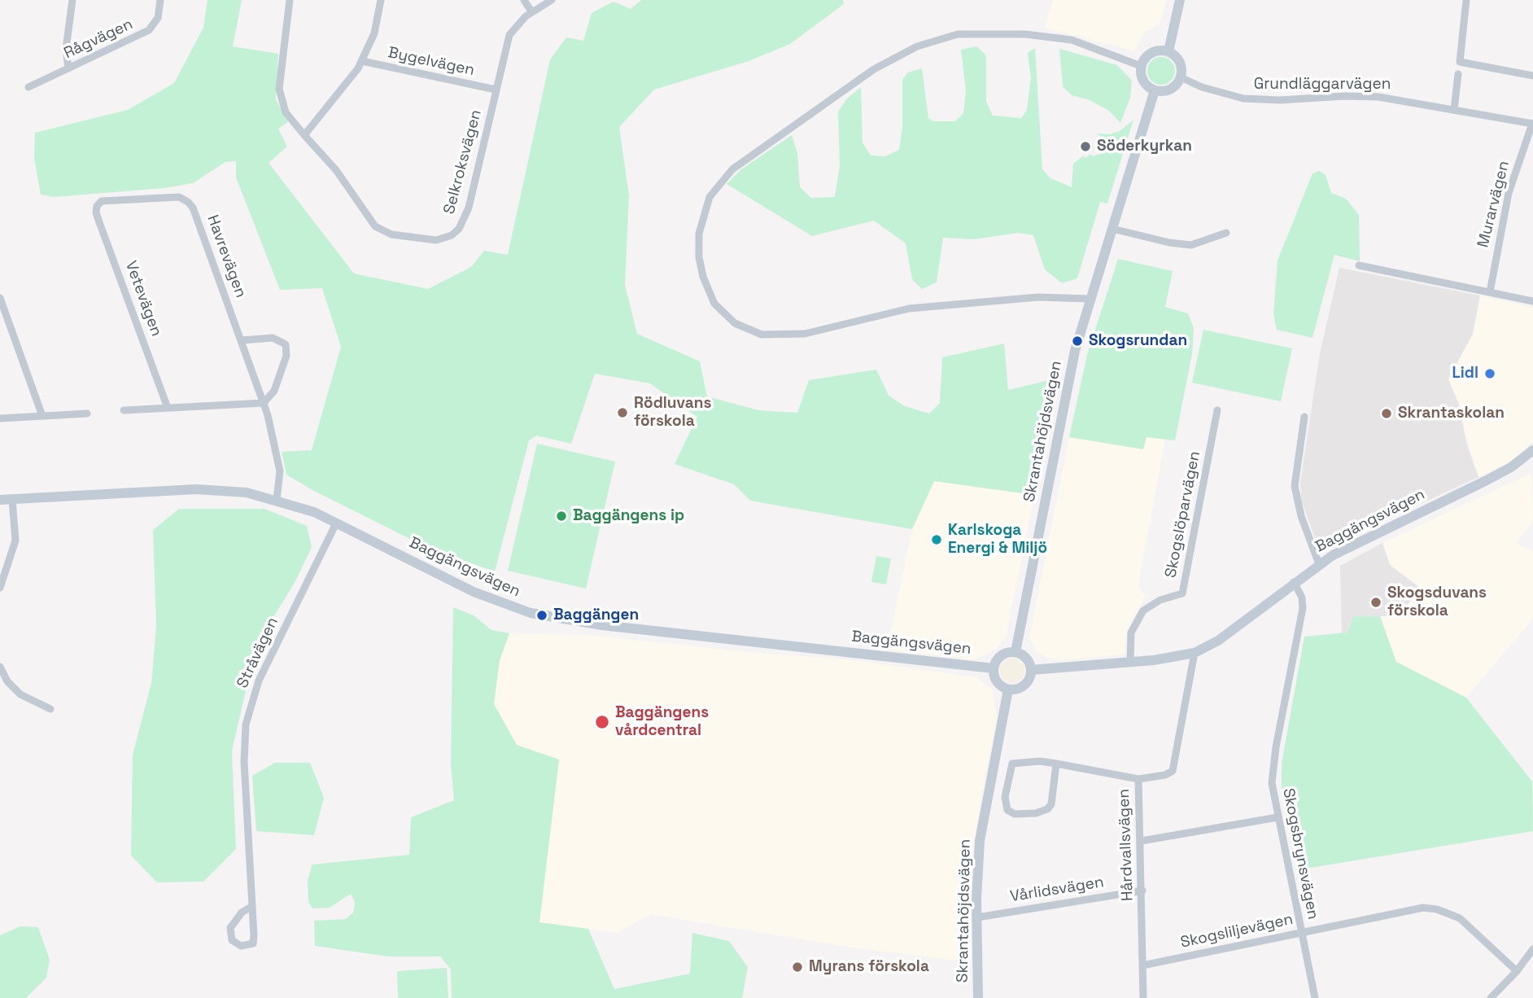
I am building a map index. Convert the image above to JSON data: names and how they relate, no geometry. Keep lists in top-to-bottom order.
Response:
{
  "streets": {
    "street": [
      "Rågvägen",
      "Bygelvägen",
      "Grundläggarvägen",
      "Selkroksvägen",
      "Murarvägen",
      "Havrevägen",
      "Vetevägen",
      "Skrantahöjdsvägen",
      "Skogslöparvägen",
      "Baggängsvägen",
      "Stråvägen",
      "Hårdvallsvägen",
      "Skogsbrynsvägen",
      "Vårlidsvägen",
      "Skogsliljevägen"
    ]
  },
  "crossings": [
    ["Bygelvägen", "Selkroksvägen"],
    ["Grundläggarvägen", "Murarvägen"],
    ["Grundläggarvägen", "Skrantahöjdsvägen"],
    ["Havrevägen", "Vetevägen"],
    ["Havrevägen", "Baggängsvägen"],
    ["Skrantahöjdsvägen", "Baggängsvägen"],
    ["Skrantahöjdsvägen", "Vårlidsvägen"],
    ["Skogslöparvägen", "Baggängsvägen"],
    ["Baggängsvägen", "Stråvägen"],
    ["Baggängsvägen", "Hårdvallsvägen"],
    ["Baggängsvägen", "Skogsbrynsvägen"],
    ["Hårdvallsvägen", "Vårlidsvägen"],
    ["Hårdvallsvägen", "Skogsliljevägen"],
    ["Skogsbrynsvägen", "Skogsliljevägen"]
  ],
  "places": [
    "Söderkyrkan",
    "Skogsrundan",
    "Lidl",
    "Rödluvans förskola",
    "Skrantaskolan",
    "Baggängens ip",
    "Karlskoga Energi & Miljö",
    "Skogsduvans förskola",
    "Baggängen",
    "Baggängens vårdcentral",
    "Myrans förskola"
  ]
}
